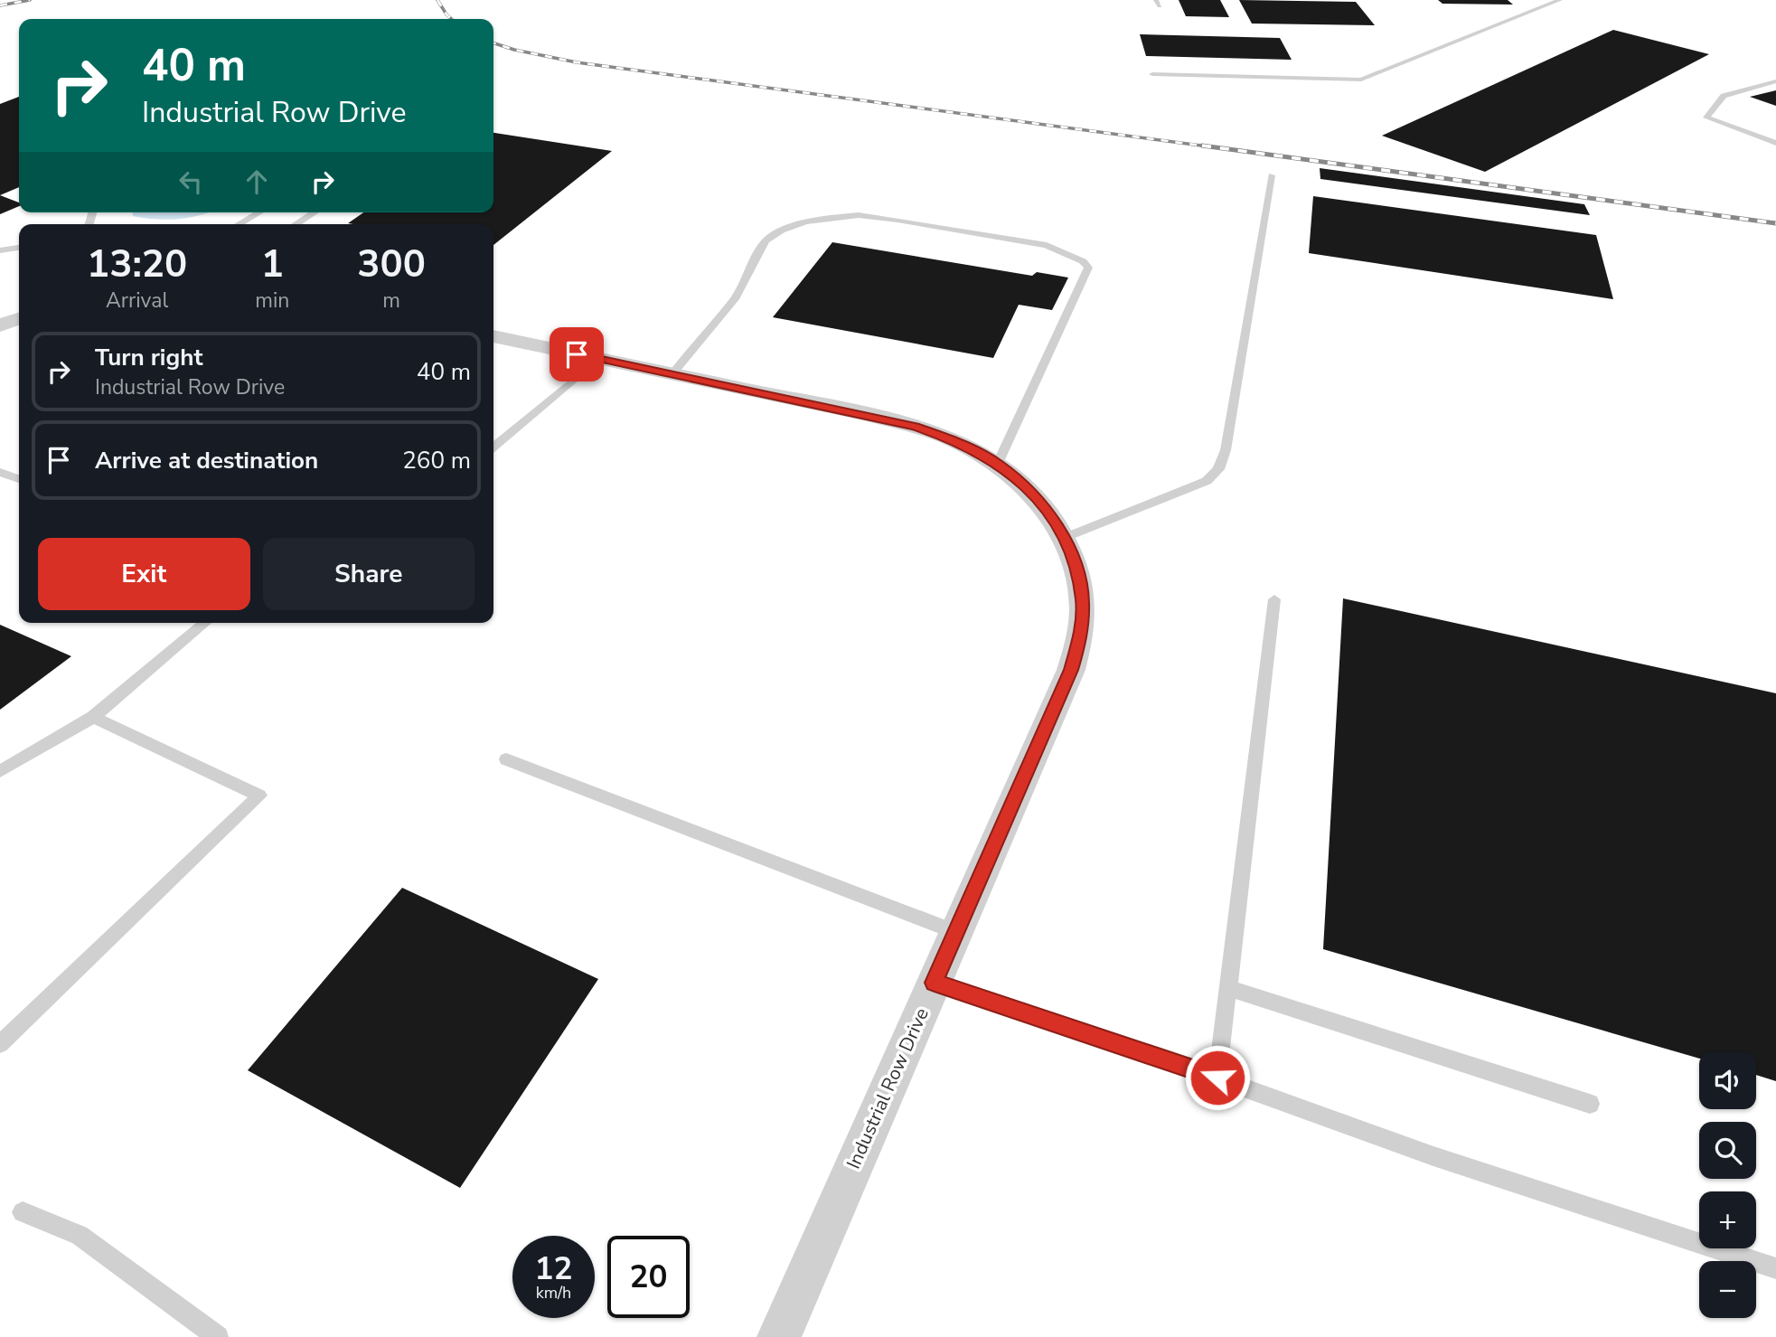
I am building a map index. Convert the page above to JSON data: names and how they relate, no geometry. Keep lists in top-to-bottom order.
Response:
{
  "streets": {
    "street": ["Industrial Row Drive"]
  },
  "page": {
    "turn": ["40 m", "Industrial Row Drive"],
    "eta": [
      "13:20",
      "Arrival",
      "1",
      "min",
      "300",
      "m"
    ],
    "list": [
      {
        "name": "Turn right",
        "note": "Industrial Row Drive",
        "value": "40 m"
      },
      {
        "name": "Arrive at destination",
        "value": "260 m"
      }
    ],
    "buttons": ["Exit", "Share"],
    "map_buttons": ["+", "−"],
    "speed": "12 km/h",
    "limit": "20"
  }
}
